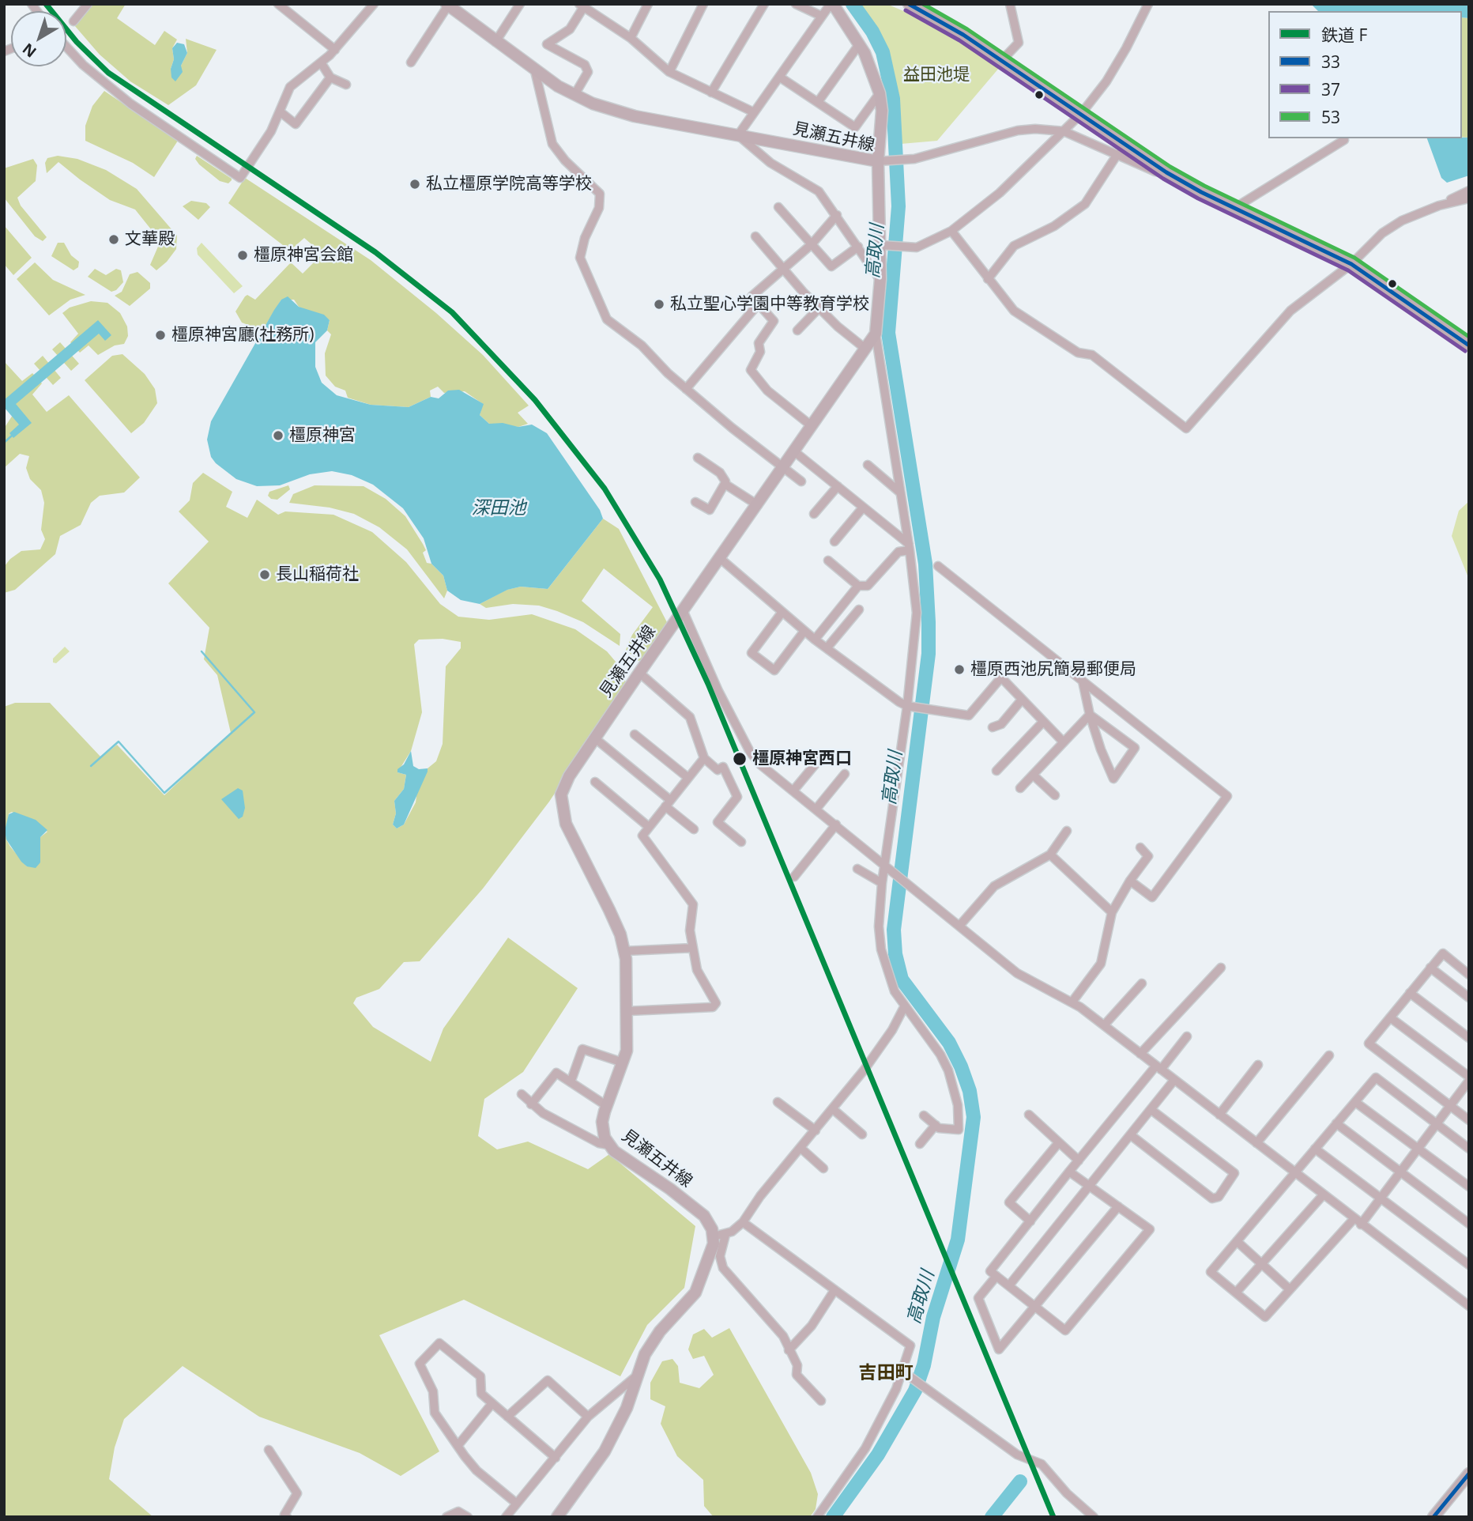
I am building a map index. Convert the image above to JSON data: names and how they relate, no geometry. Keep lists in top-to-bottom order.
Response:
{
  "streets": {
    "main road": ["見瀬五井線"]
  },
  "districts": ["吉田町"],
  "water": ["高取川", "深田池"],
  "parks": ["益田池堤"],
  "places": [
    "私立橿原学院高等学校",
    "文華殿",
    "橿原神宮会館",
    "私立聖心学園中等教育学校",
    "橿原神宮廳(社務所)",
    "橿原神宮",
    "長山稲荷社",
    "橿原西池尻簡易郵便局",
    "橿原神宮西口"
  ],
  "lines": [
    "rail line F",
    "transit line 33",
    "transit line 53",
    "transit line 37"
  ],
  "legend": [
    "鉄道 F",
    "33",
    "37",
    "53"
  ],
  "north": "bottom left"
}
